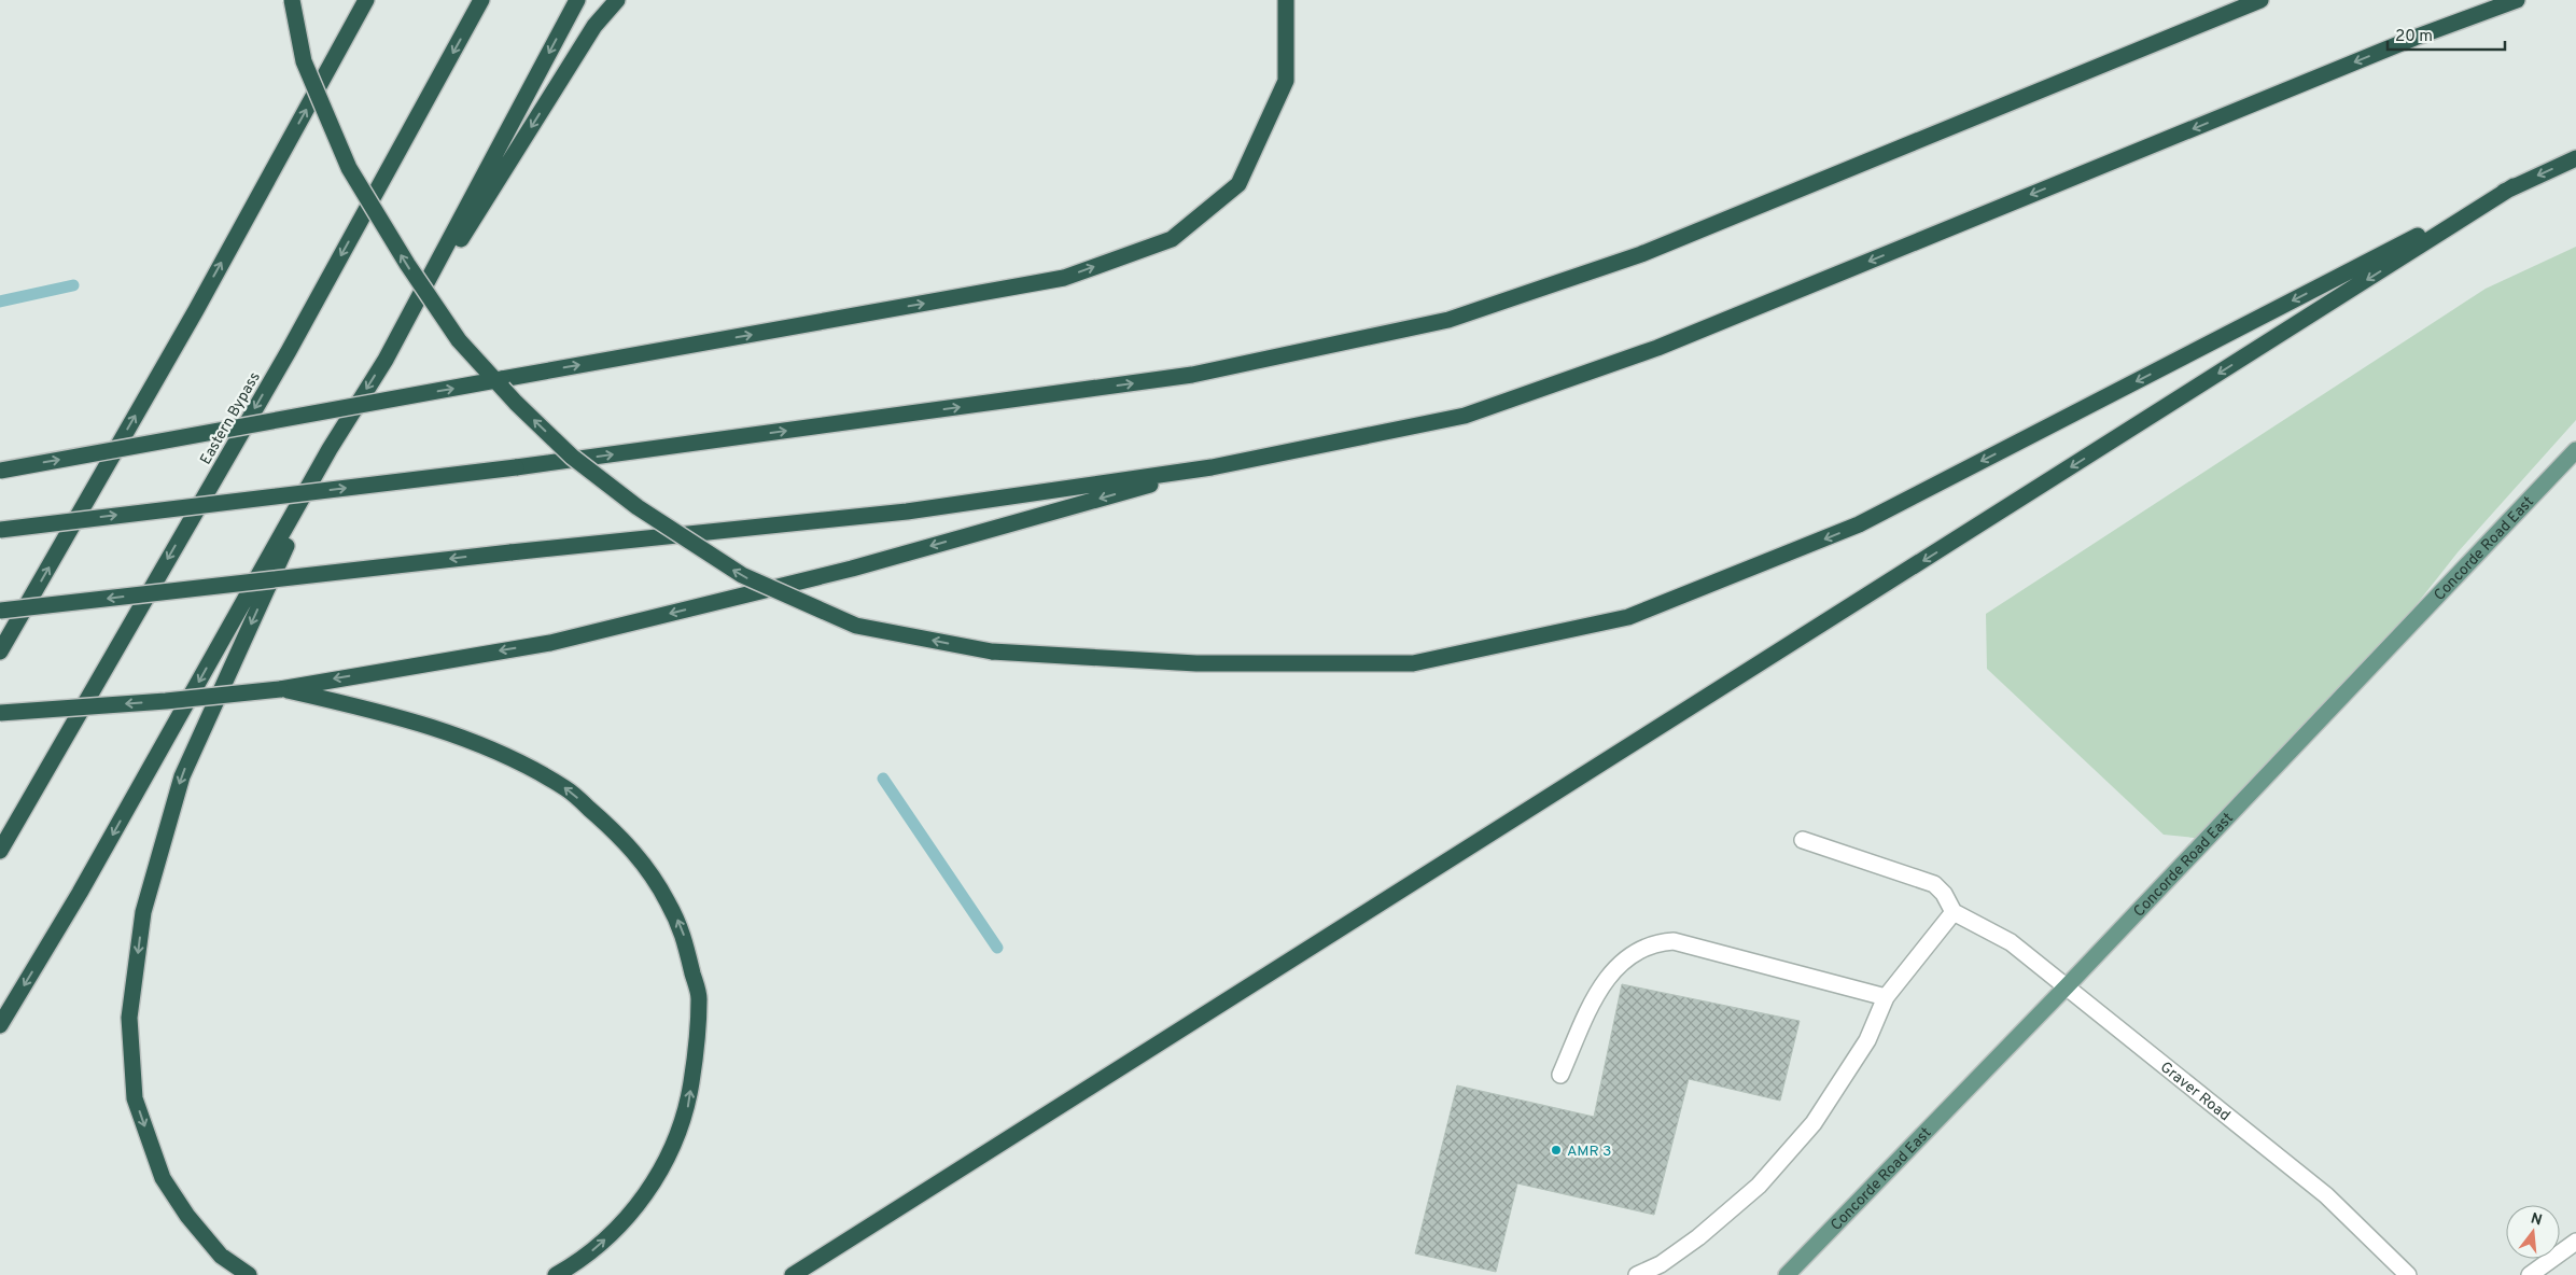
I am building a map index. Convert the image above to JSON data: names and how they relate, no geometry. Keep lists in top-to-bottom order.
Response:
{
  "streets": {
    "highway": ["Eastern Bypass"],
    "main road": ["Concorde Road East"],
    "street": ["Graver Road"]
  },
  "crossings": [
    ["Concorde Road East", "Graver Road"]
  ],
  "places": ["AMR 3"],
  "scale_bar": "20 m",
  "north": "top"
}
